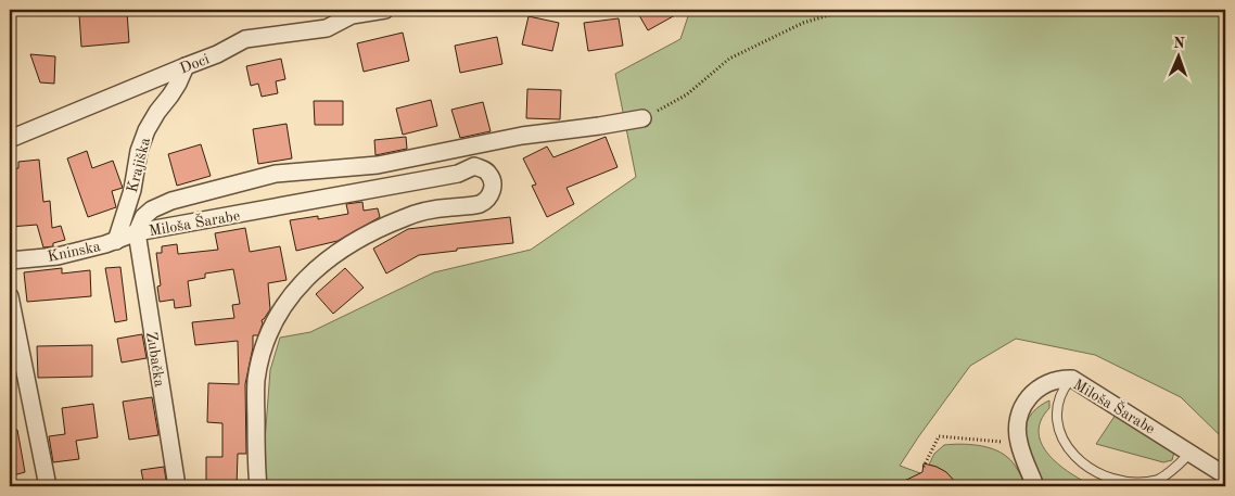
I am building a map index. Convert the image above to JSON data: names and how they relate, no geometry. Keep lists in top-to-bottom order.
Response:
{
  "streets": {
    "street": [
      "Doci",
      "Krajiška",
      "Miloša Šarabe",
      "Kninska",
      "Zubačka"
    ]
  },
  "crossings": [
    ["Doci", "Krajiška"],
    ["Krajiška", "Kninska"],
    ["Miloša Šarabe", "Kninska"],
    ["Miloša Šarabe", "Zubačka"],
    ["Kninska", "Zubačka"]
  ],
  "north": "top"
}
